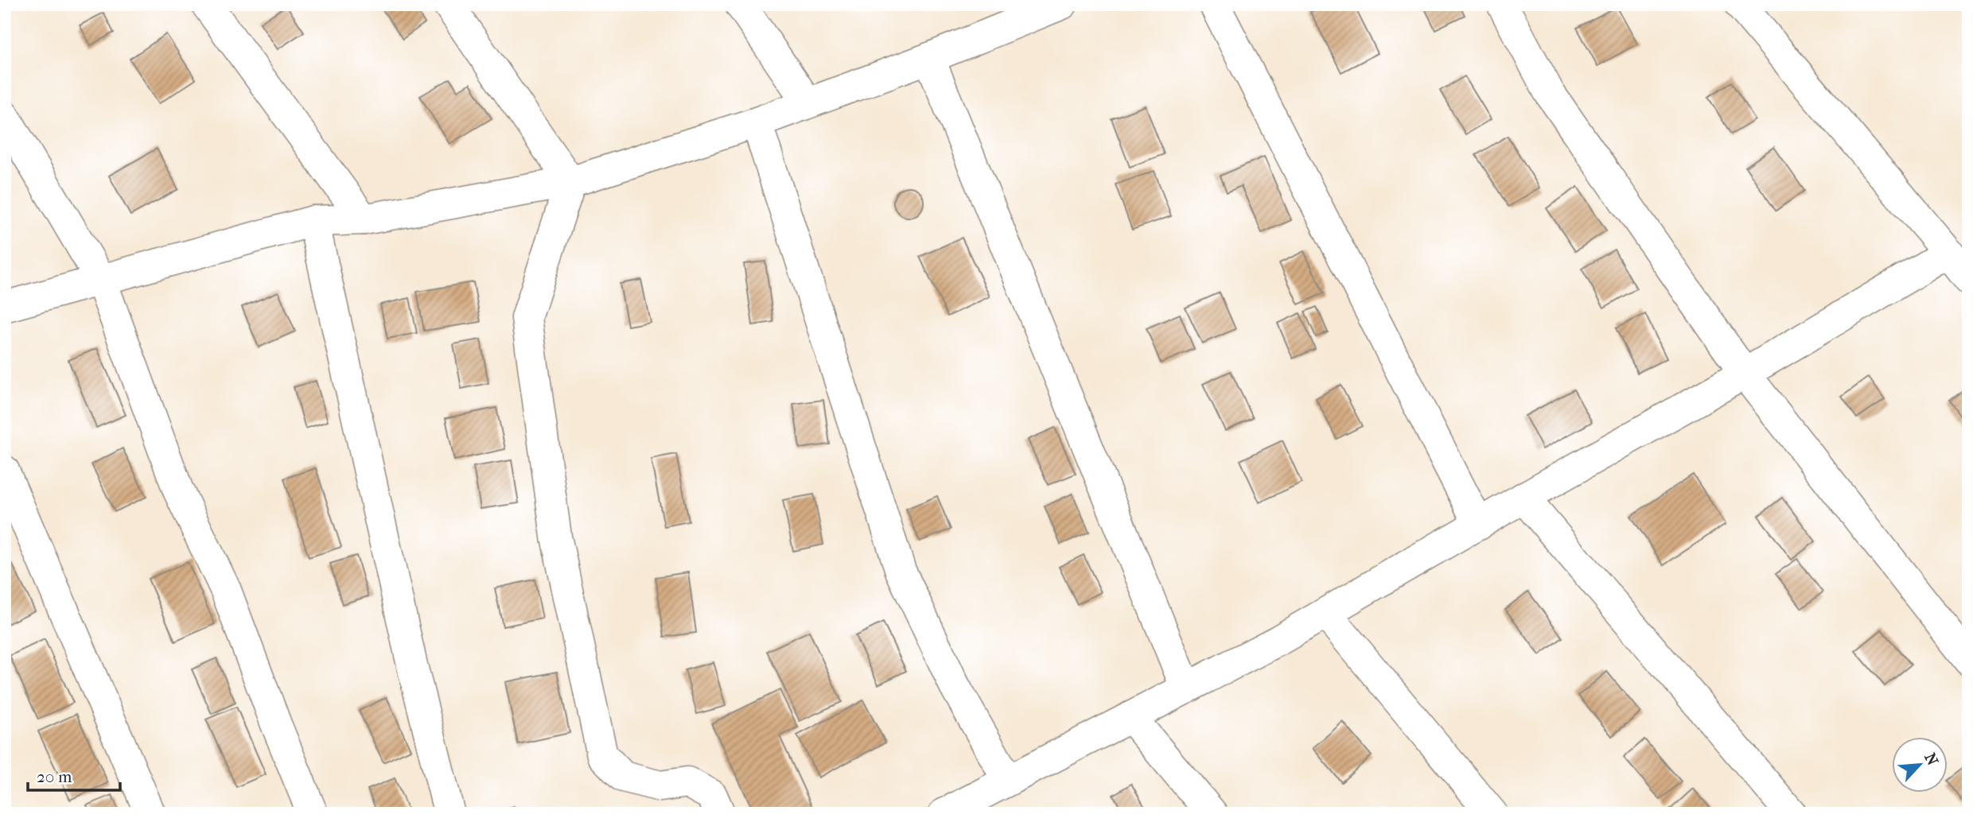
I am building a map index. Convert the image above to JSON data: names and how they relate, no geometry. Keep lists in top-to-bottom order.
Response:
{
  "scale_bar": "20 m",
  "north": "top right"
}
